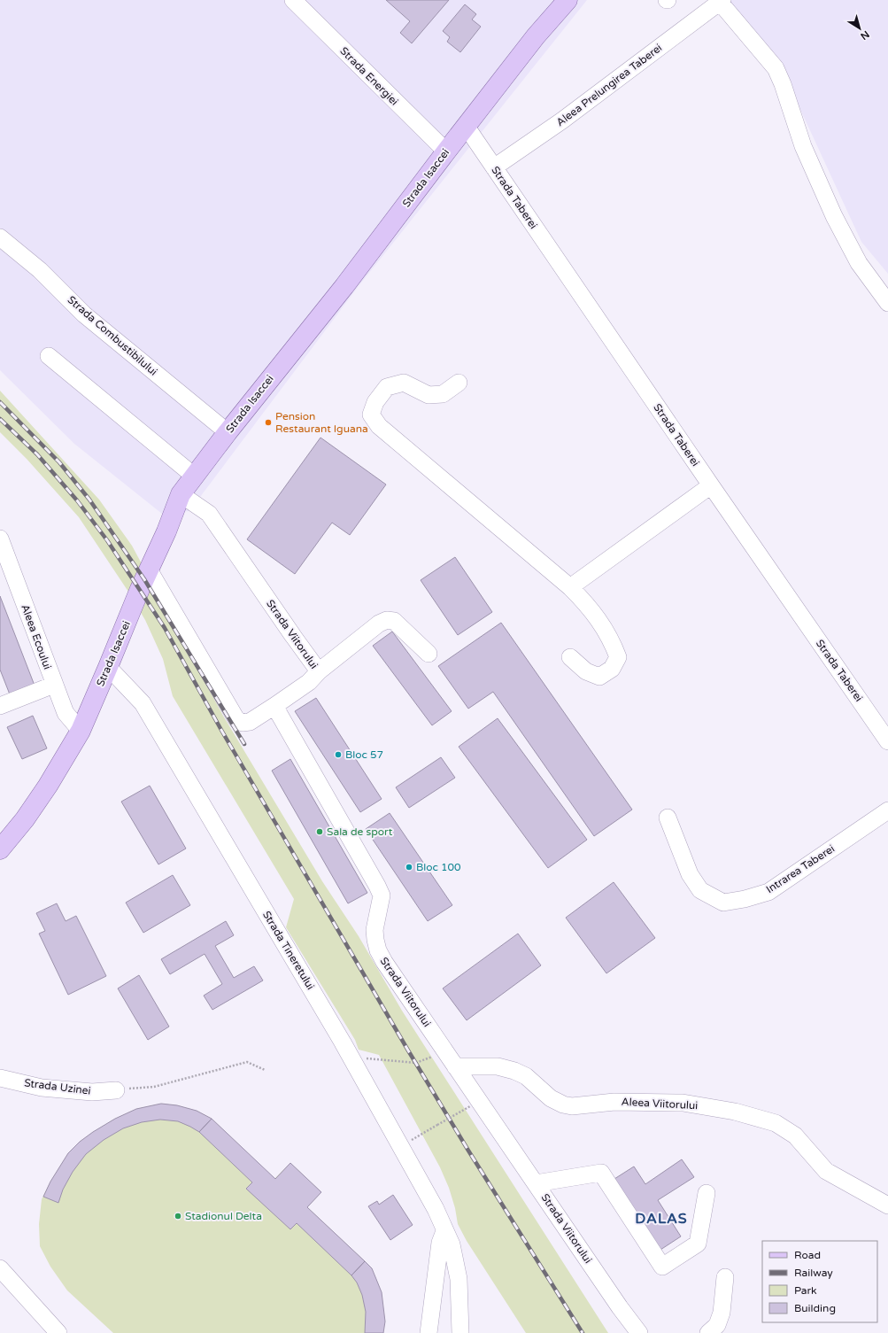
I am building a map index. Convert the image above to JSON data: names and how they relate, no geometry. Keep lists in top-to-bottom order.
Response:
{
  "streets": {
    "main road": ["Strada Isaccei"],
    "street": [
      "Strada Energiei",
      "Aleea Prelungirea Taberei",
      "Strada Taberei",
      "Strada Combustibilului",
      "Strada Viitorului",
      "Aleea Ecoului",
      "Intrarea Taberei",
      "Strada Tineretului",
      "Strada Uzinei",
      "Aleea Viitorului"
    ]
  },
  "crossings": [
    ["Strada Energiei", "Strada Isaccei"],
    ["Aleea Prelungirea Taberei", "Strada Taberei"],
    ["Strada Isaccei", "Strada Taberei"],
    ["Strada Isaccei", "Strada Combustibilului"],
    ["Strada Isaccei", "Strada Viitorului"],
    ["Strada Isaccei", "Aleea Ecoului"],
    ["Strada Isaccei", "Strada Tineretului"],
    ["Strada Viitorului", "Aleea Viitorului"]
  ],
  "districts": ["DALAS"],
  "places": [
    "Pension Restaurant Iguana",
    "Bloc 57",
    "Sala de sport",
    "Bloc 100",
    "Stadionul Delta"
  ],
  "legend": [
    "Road",
    "Railway",
    "Park",
    "Building"
  ],
  "north": "bottom right"
}
